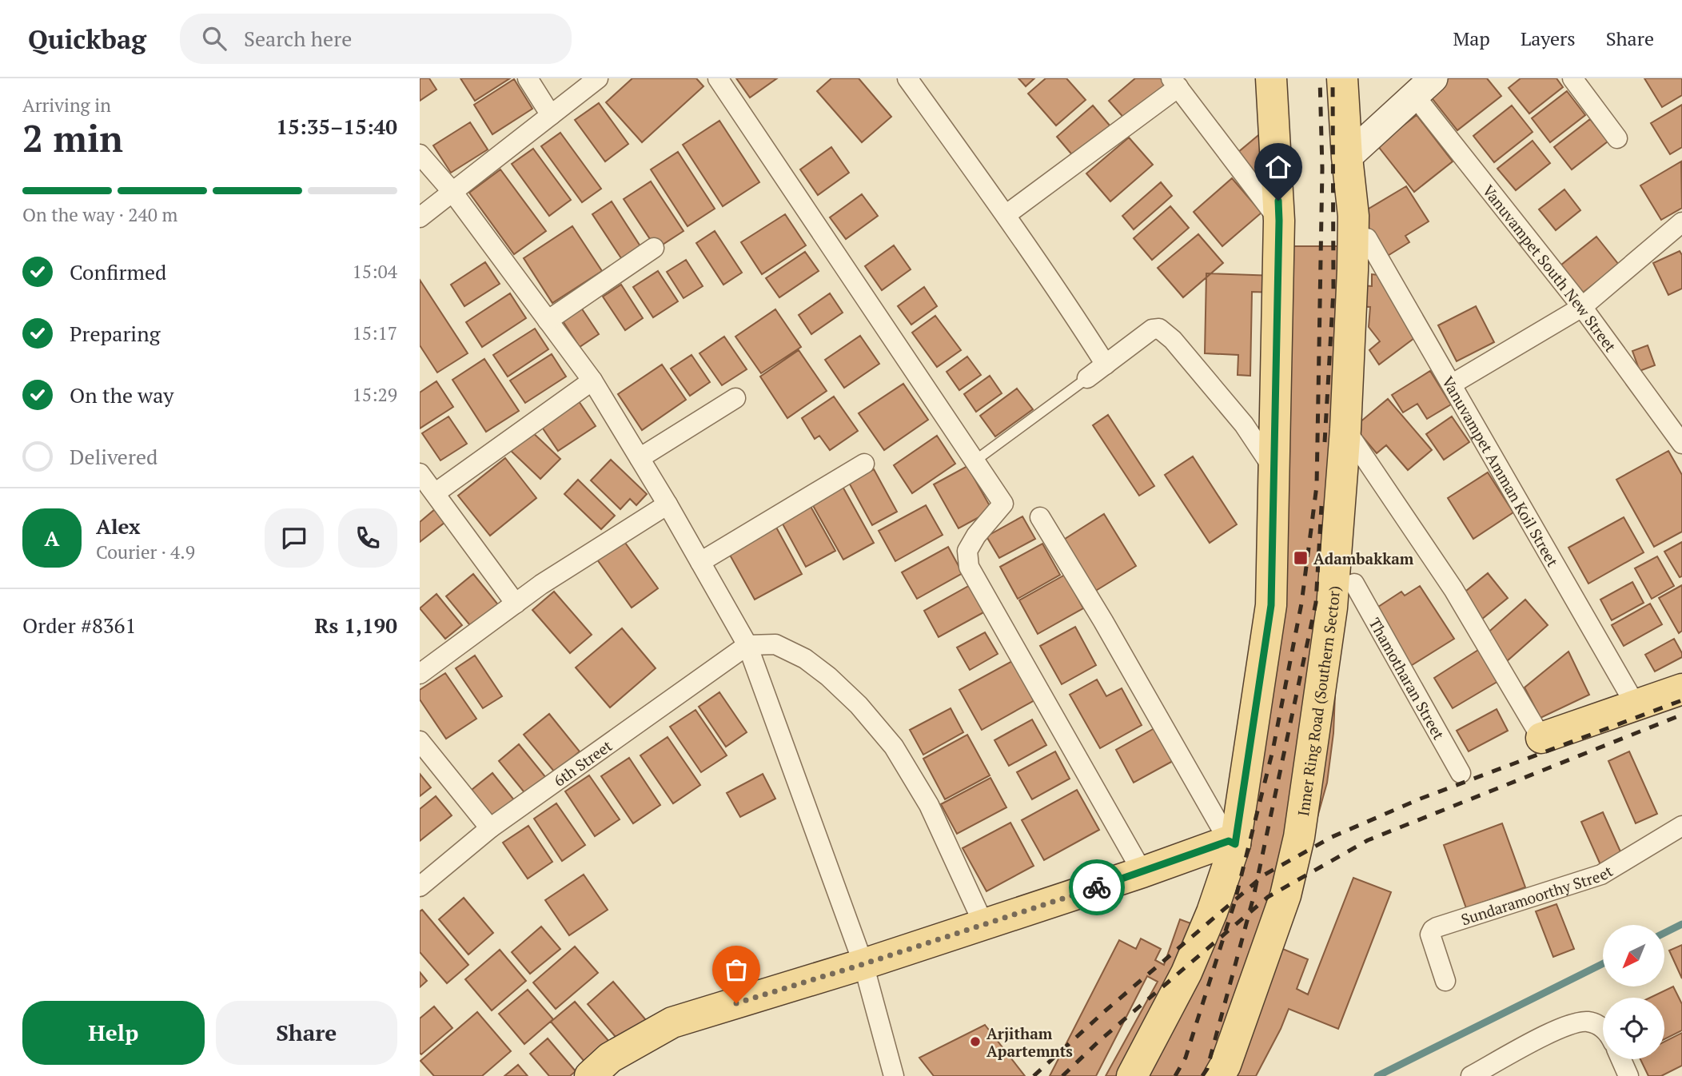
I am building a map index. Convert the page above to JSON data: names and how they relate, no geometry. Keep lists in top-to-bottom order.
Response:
{
  "streets": {
    "main road": ["Inner Ring Road (Southern Sector)"],
    "street": [
      "Vanuvampet South New Street",
      "Vanuvampet Amman Koil Street",
      "Thamotharan Street",
      "6th Street",
      "Sundaramoorthy Street"
    ]
  },
  "places": {
    "transit": ["Adambakkam"],
    "other": ["Arjitham Apartemnts"]
  },
  "north": "bottom left",
  "page": {
    "header": "Quickbag",
    "search": "Search here",
    "nav": ["Map", "Layers", "Share"],
    "heading": ["2 min", "Arriving in", "15:35–15:40"],
    "panel": [
      "Alex",
      "Courier · 4.9",
      "Order #8361",
      "Rs 1,190"
    ],
    "bar": "On the way · 240 m",
    "list": [
      ["Confirmed", "15:04"],
      ["Preparing", "15:17"],
      ["On the way", "15:29"],
      "Delivered"
    ],
    "round": "A",
    "buttons": ["Help", "Share"]
  }
}
